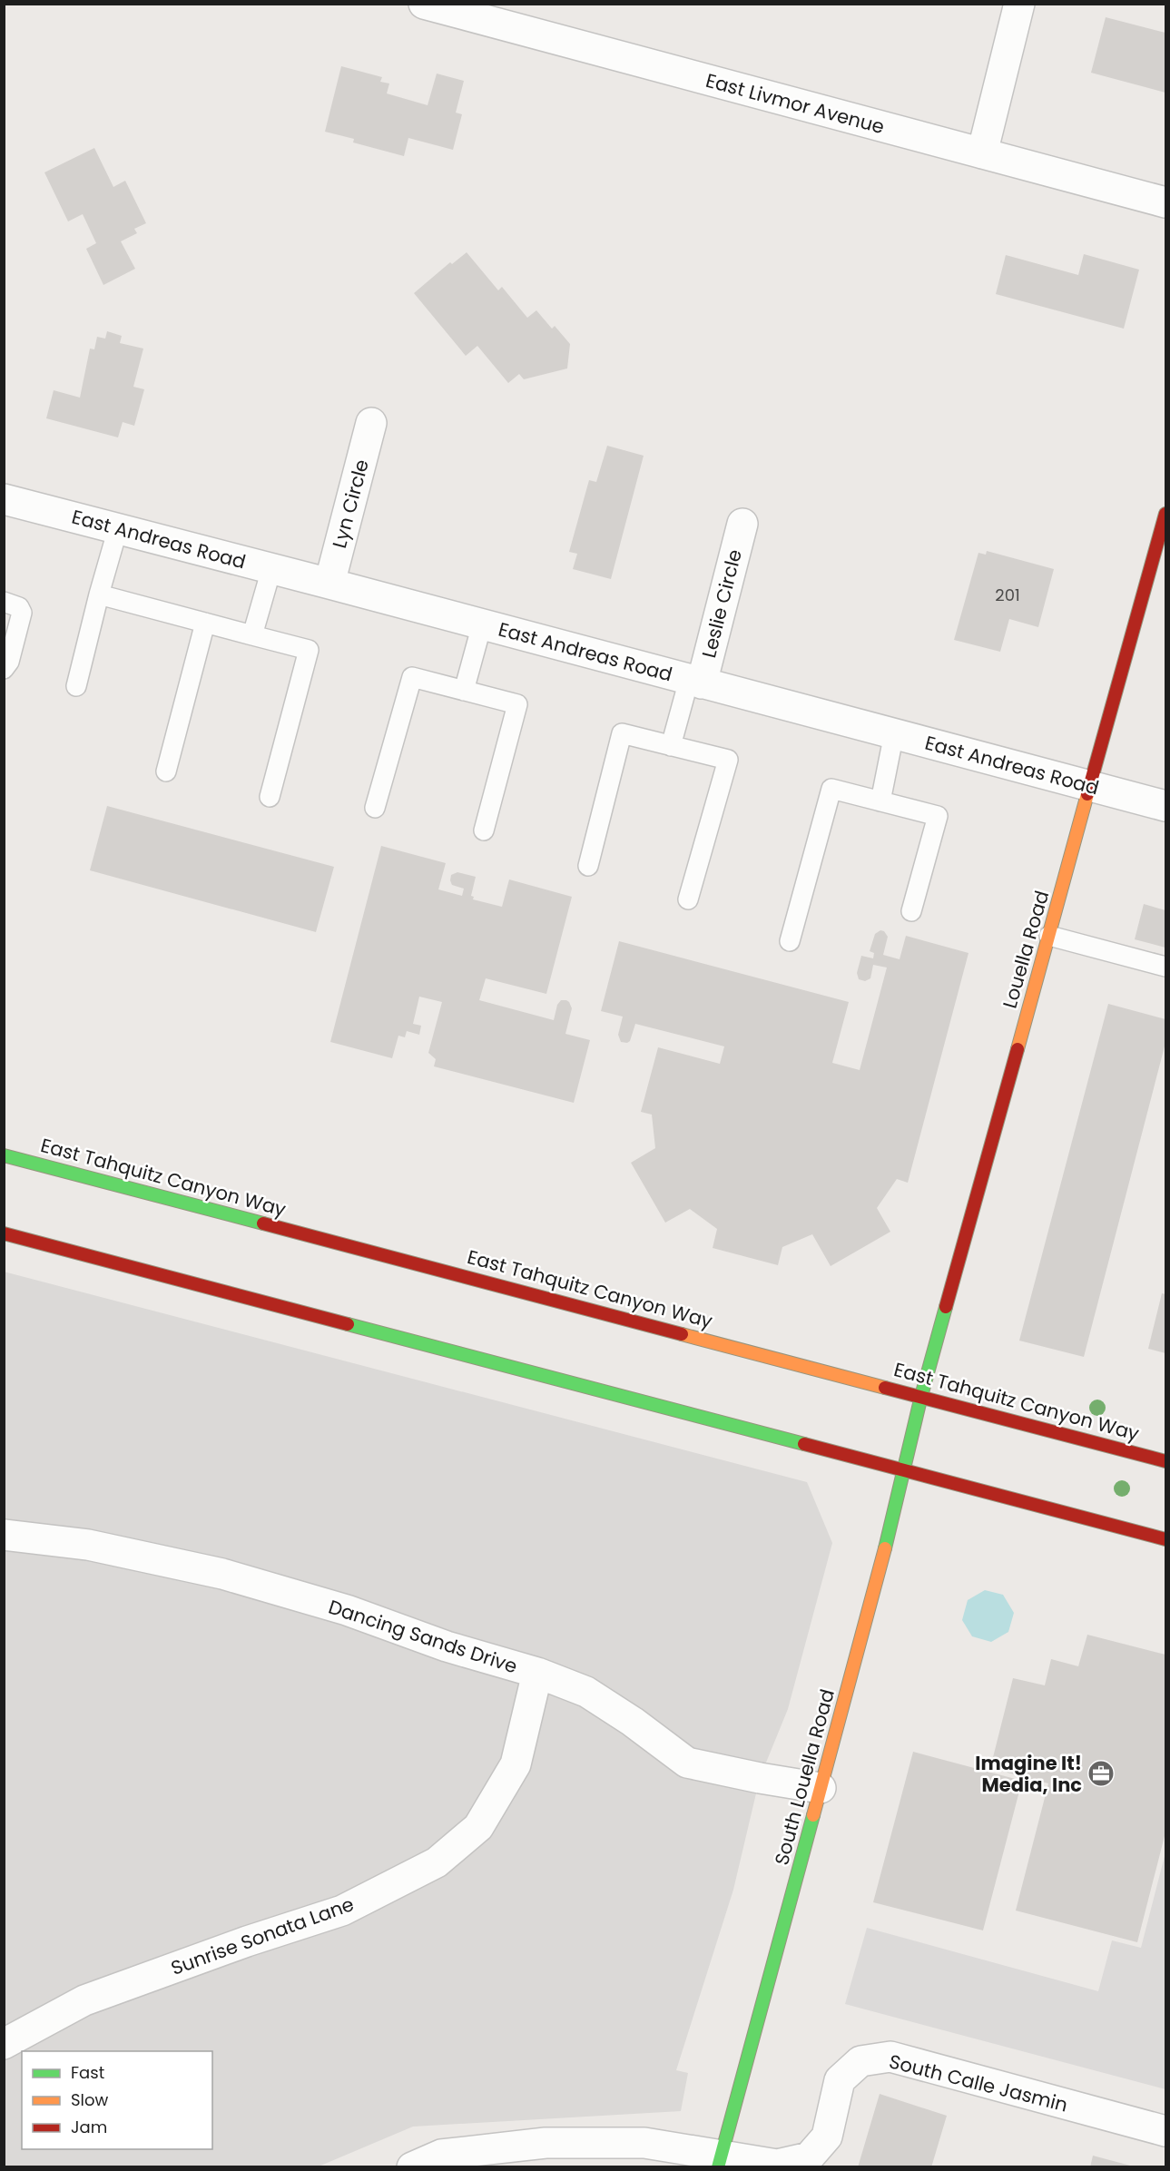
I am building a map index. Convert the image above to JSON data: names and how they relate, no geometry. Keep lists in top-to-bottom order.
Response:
{
  "streets": {
    "main road": ["Louella Road", "East Tahquitz Canyon Way", "South Louella Road"],
    "street": [
      "East Livmor Avenue",
      "Lyn Circle",
      "East Andreas Road",
      "Leslie Circle",
      "Dancing Sands Drive",
      "Sunrise Sonata Lane",
      "South Calle Jasmin"
    ]
  },
  "crossings": [
    ["Lyn Circle", "East Andreas Road"],
    ["East Andreas Road", "Leslie Circle"],
    ["East Andreas Road", "Louella Road"],
    ["Louella Road", "East Tahquitz Canyon Way"],
    ["Louella Road", "South Louella Road"],
    ["East Tahquitz Canyon Way", "South Louella Road"],
    ["Dancing Sands Drive", "South Louella Road"],
    ["Dancing Sands Drive", "Sunrise Sonata Lane"],
    ["South Louella Road", "South Calle Jasmin"]
  ],
  "places": {
    "office": ["Imagine It! Media, Inc"]
  },
  "house_numbers": ["201"],
  "legend": ["Fast", "Slow", "Jam"]
}
